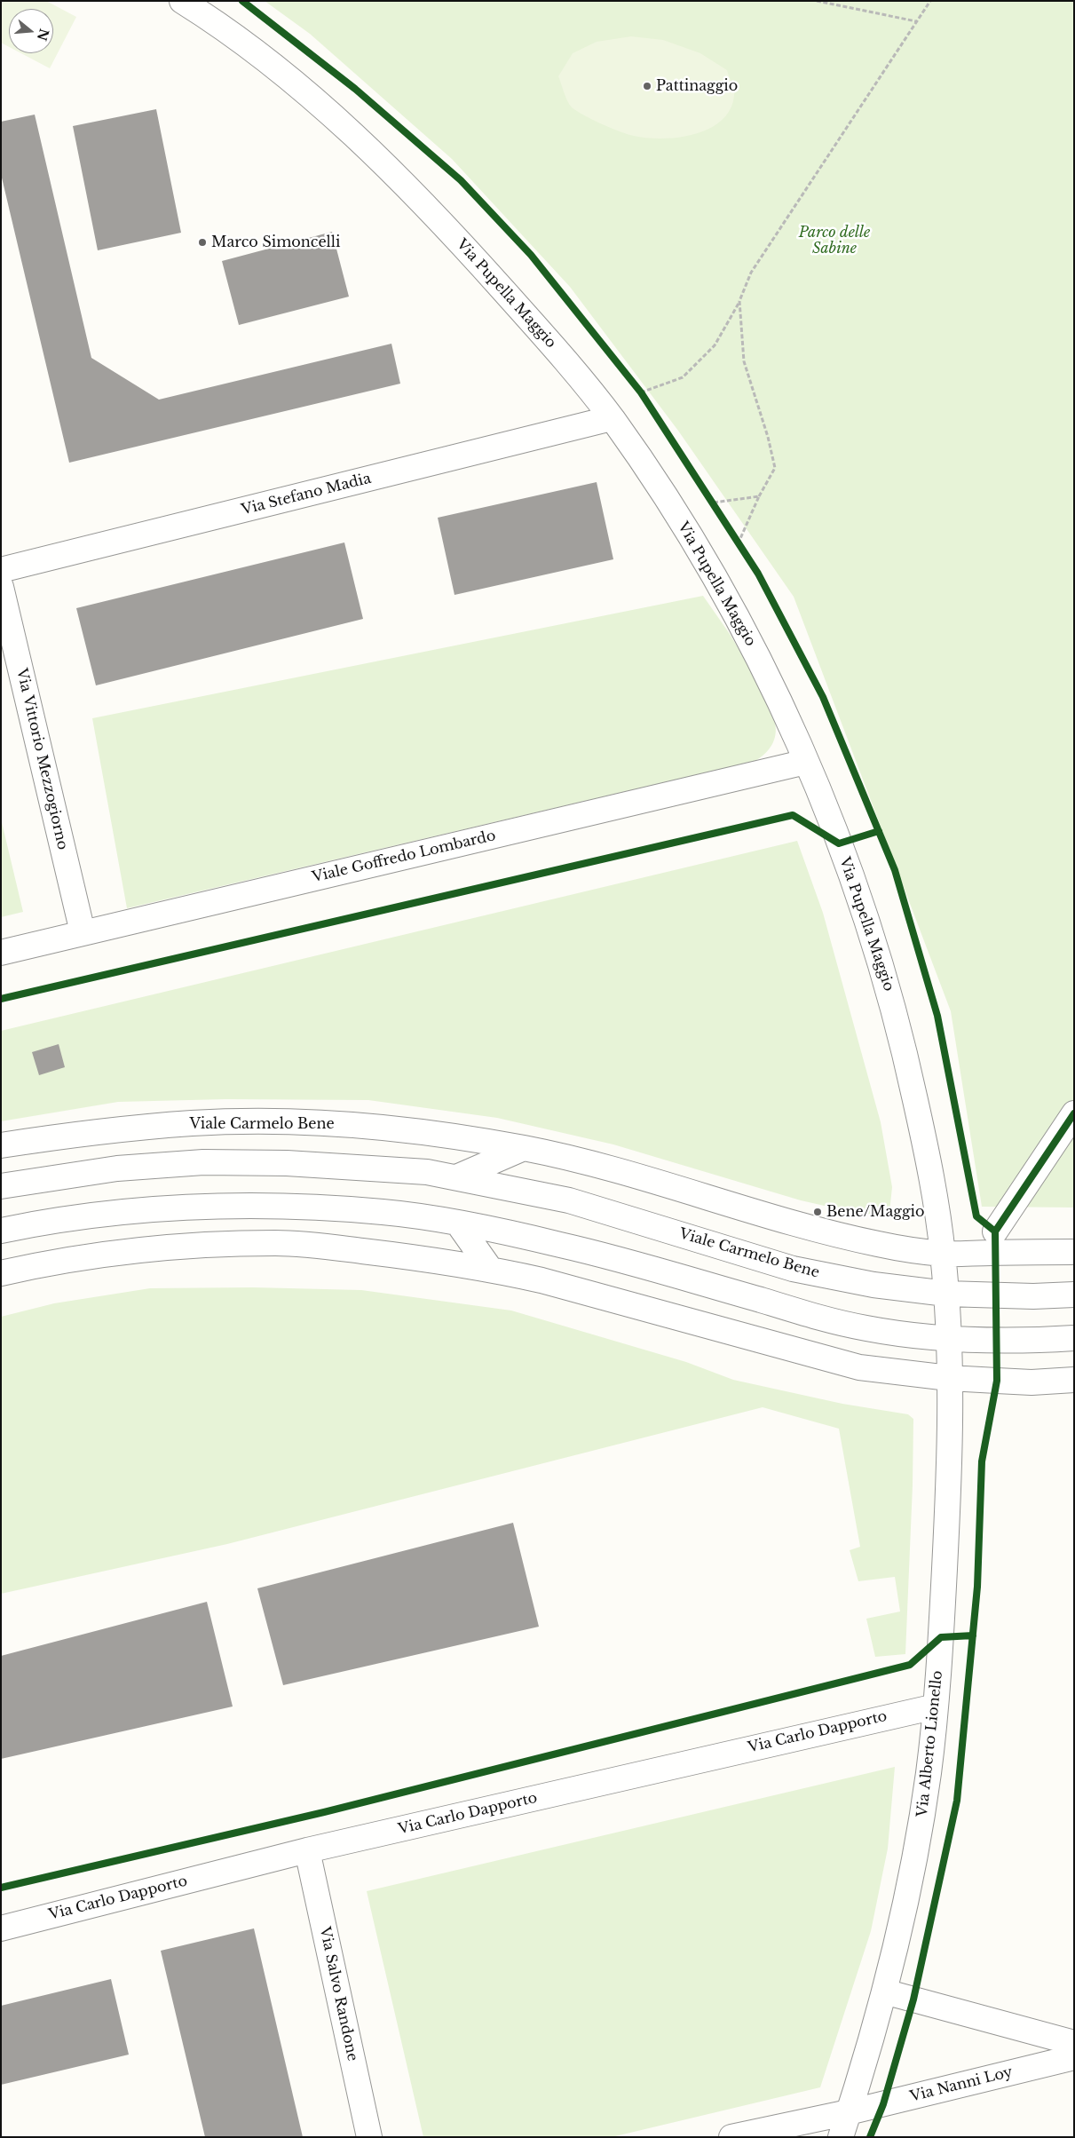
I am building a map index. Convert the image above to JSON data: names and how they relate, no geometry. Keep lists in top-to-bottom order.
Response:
{
  "streets": {
    "street": [
      "Via Pupella Maggio",
      "Via Stefano Madia",
      "Via Vittorio Mezzogiorno",
      "Viale Goffredo Lombardo",
      "Viale Carmelo Bene",
      "Via Carlo Dapporto",
      "Via Alberto Lionello",
      "Via Salvo Randone",
      "Via Nanni Loy"
    ]
  },
  "crossings": [
    ["Via Pupella Maggio", "Via Stefano Madia"],
    ["Via Pupella Maggio", "Viale Goffredo Lombardo"],
    ["Via Pupella Maggio", "Viale Carmelo Bene"],
    ["Via Pupella Maggio", "Via Alberto Lionello"],
    ["Via Vittorio Mezzogiorno", "Viale Goffredo Lombardo"],
    ["Via Carlo Dapporto", "Via Alberto Lionello"],
    ["Via Carlo Dapporto", "Via Salvo Randone"],
    ["Via Alberto Lionello", "Via Nanni Loy"]
  ],
  "parks": ["Parco delle Sabine"],
  "places": ["Pattinaggio", "Marco Simoncelli", "Bene/Maggio"],
  "north": "right"
}
